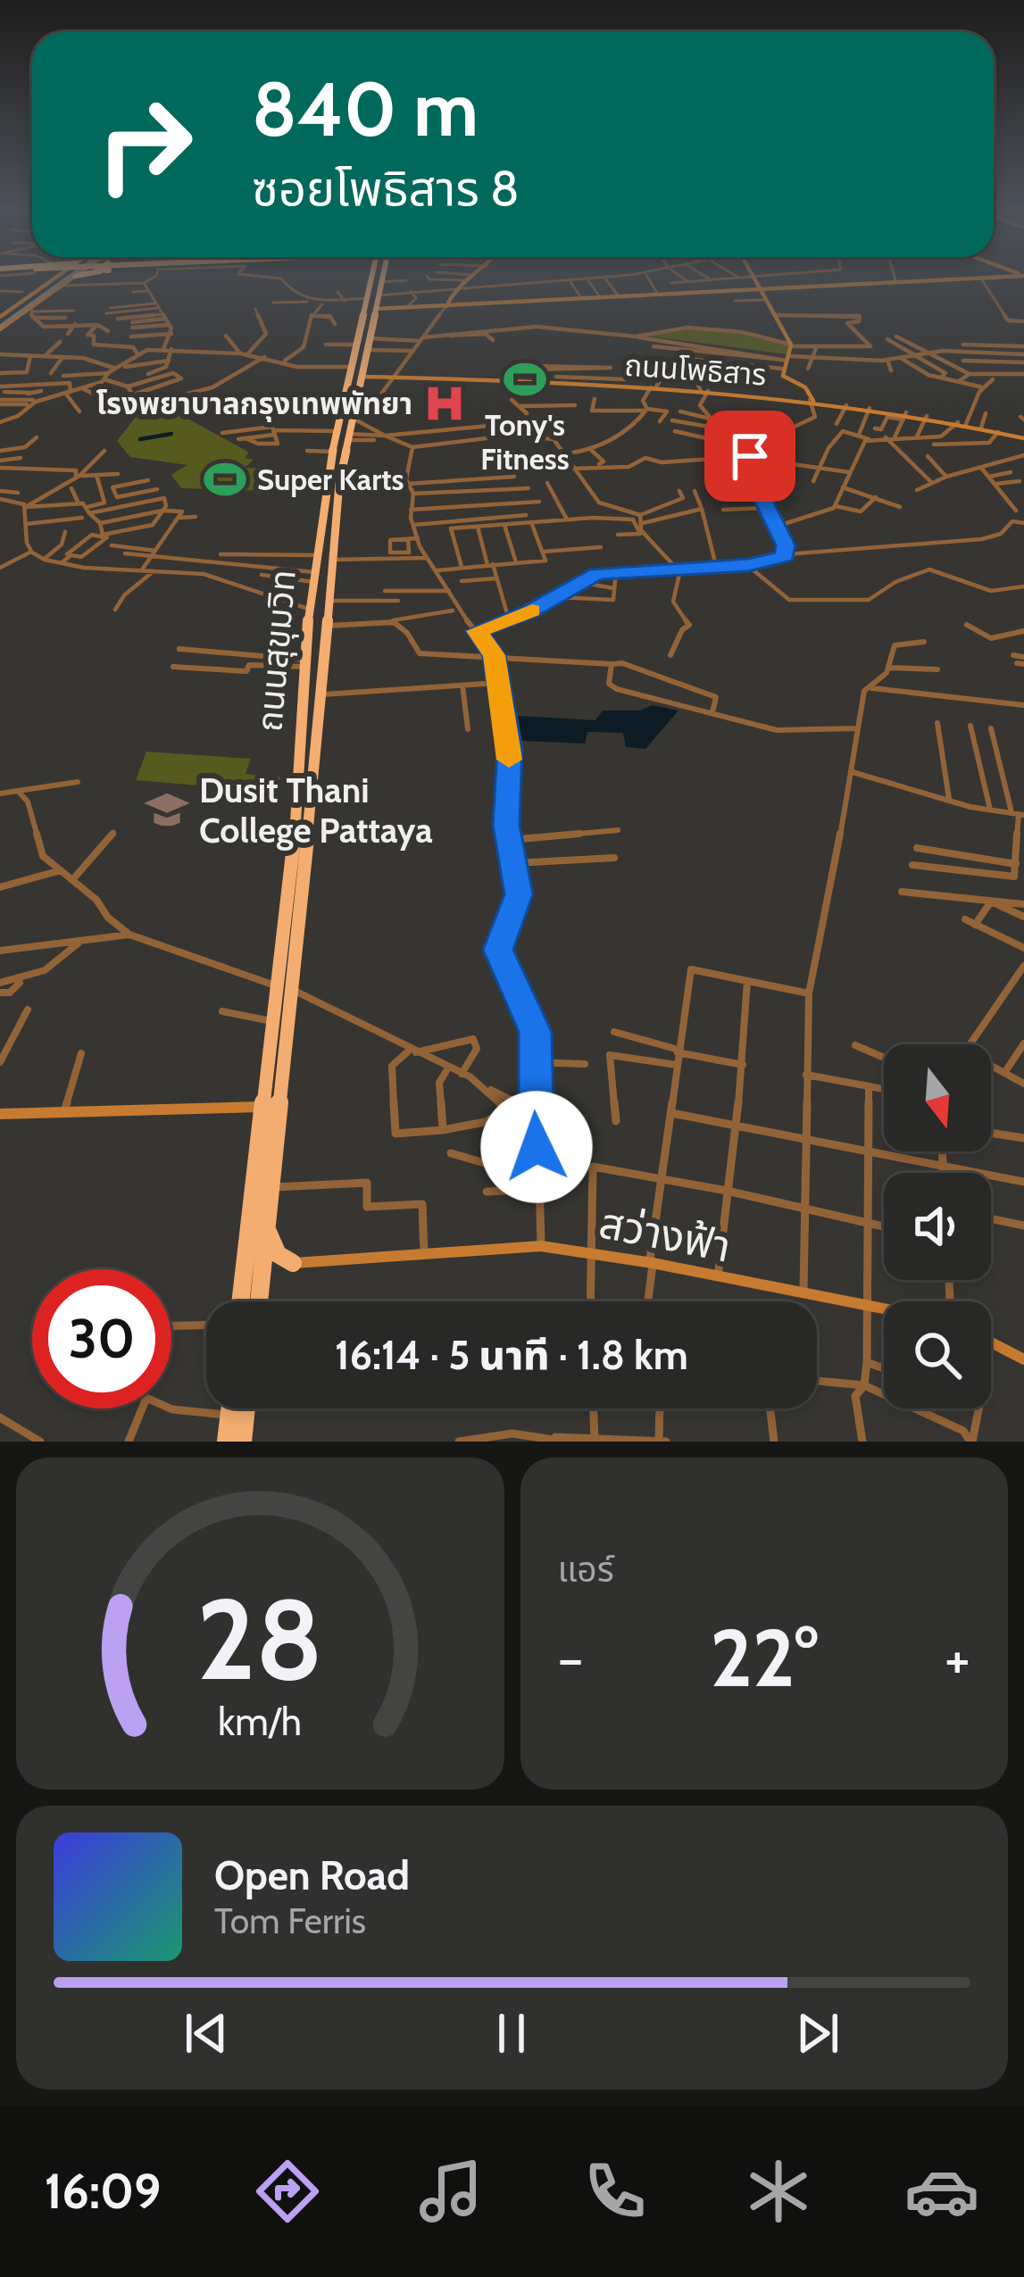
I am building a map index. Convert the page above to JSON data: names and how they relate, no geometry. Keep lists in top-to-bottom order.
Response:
{
  "streets": {
    "highway": ["ถนนสุขุมวิท"],
    "street": ["ถนนโพธิสาร", "สว่างฟ้า"]
  },
  "crossings": [
    ["ถนนโพธิสาร", "ถนนสุขุมวิท"],
    ["ถนนสุขุมวิท", "สว่างฟ้า"]
  ],
  "places": {
    "sports": ["Tony's Fitness", "Super Karts"],
    "hospital": ["โรงพยาบาลกรุงเทพพัทยา"],
    "school or university": ["Dusit Thani College Pattaya"]
  },
  "north": "bottom",
  "page": {
    "turn": ["840 m", "ซอยโพธิสาร 8"],
    "limit": "30",
    "trip": "16:14 · 5 นาที · 1.8 km",
    "tile": "แอร์",
    "heat": ["−", "22°", "+"],
    "song": ["Open Road", "Tom Ferris"],
    "tabs": "16:09",
    "gauge": ["28", "km/h"]
  }
}
